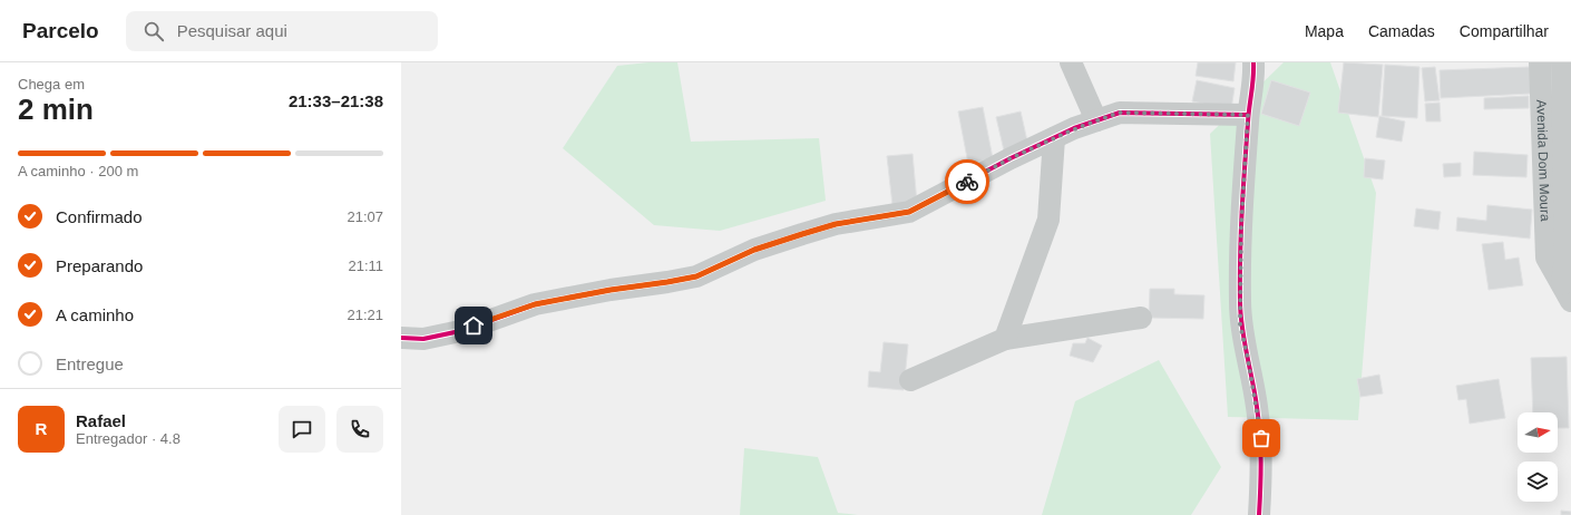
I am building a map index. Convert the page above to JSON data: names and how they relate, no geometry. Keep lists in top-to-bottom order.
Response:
{
  "streets": {
    "street": ["Avenida Dom Moura"]
  },
  "north": "right",
  "page": {
    "header": "Parcelo",
    "search": "Pesquisar aqui",
    "nav": ["Mapa", "Camadas", "Compartilhar"],
    "heading": ["2 min", "Chega em", "21:33–21:38"],
    "panel": ["Rafael", "Entregador · 4.8"],
    "bar": "A caminho · 200 m",
    "list": [
      ["Confirmado", "21:07"],
      ["Preparando", "21:11"],
      ["A caminho", "21:21"],
      "Entregue"
    ],
    "round": "R"
  }
}
